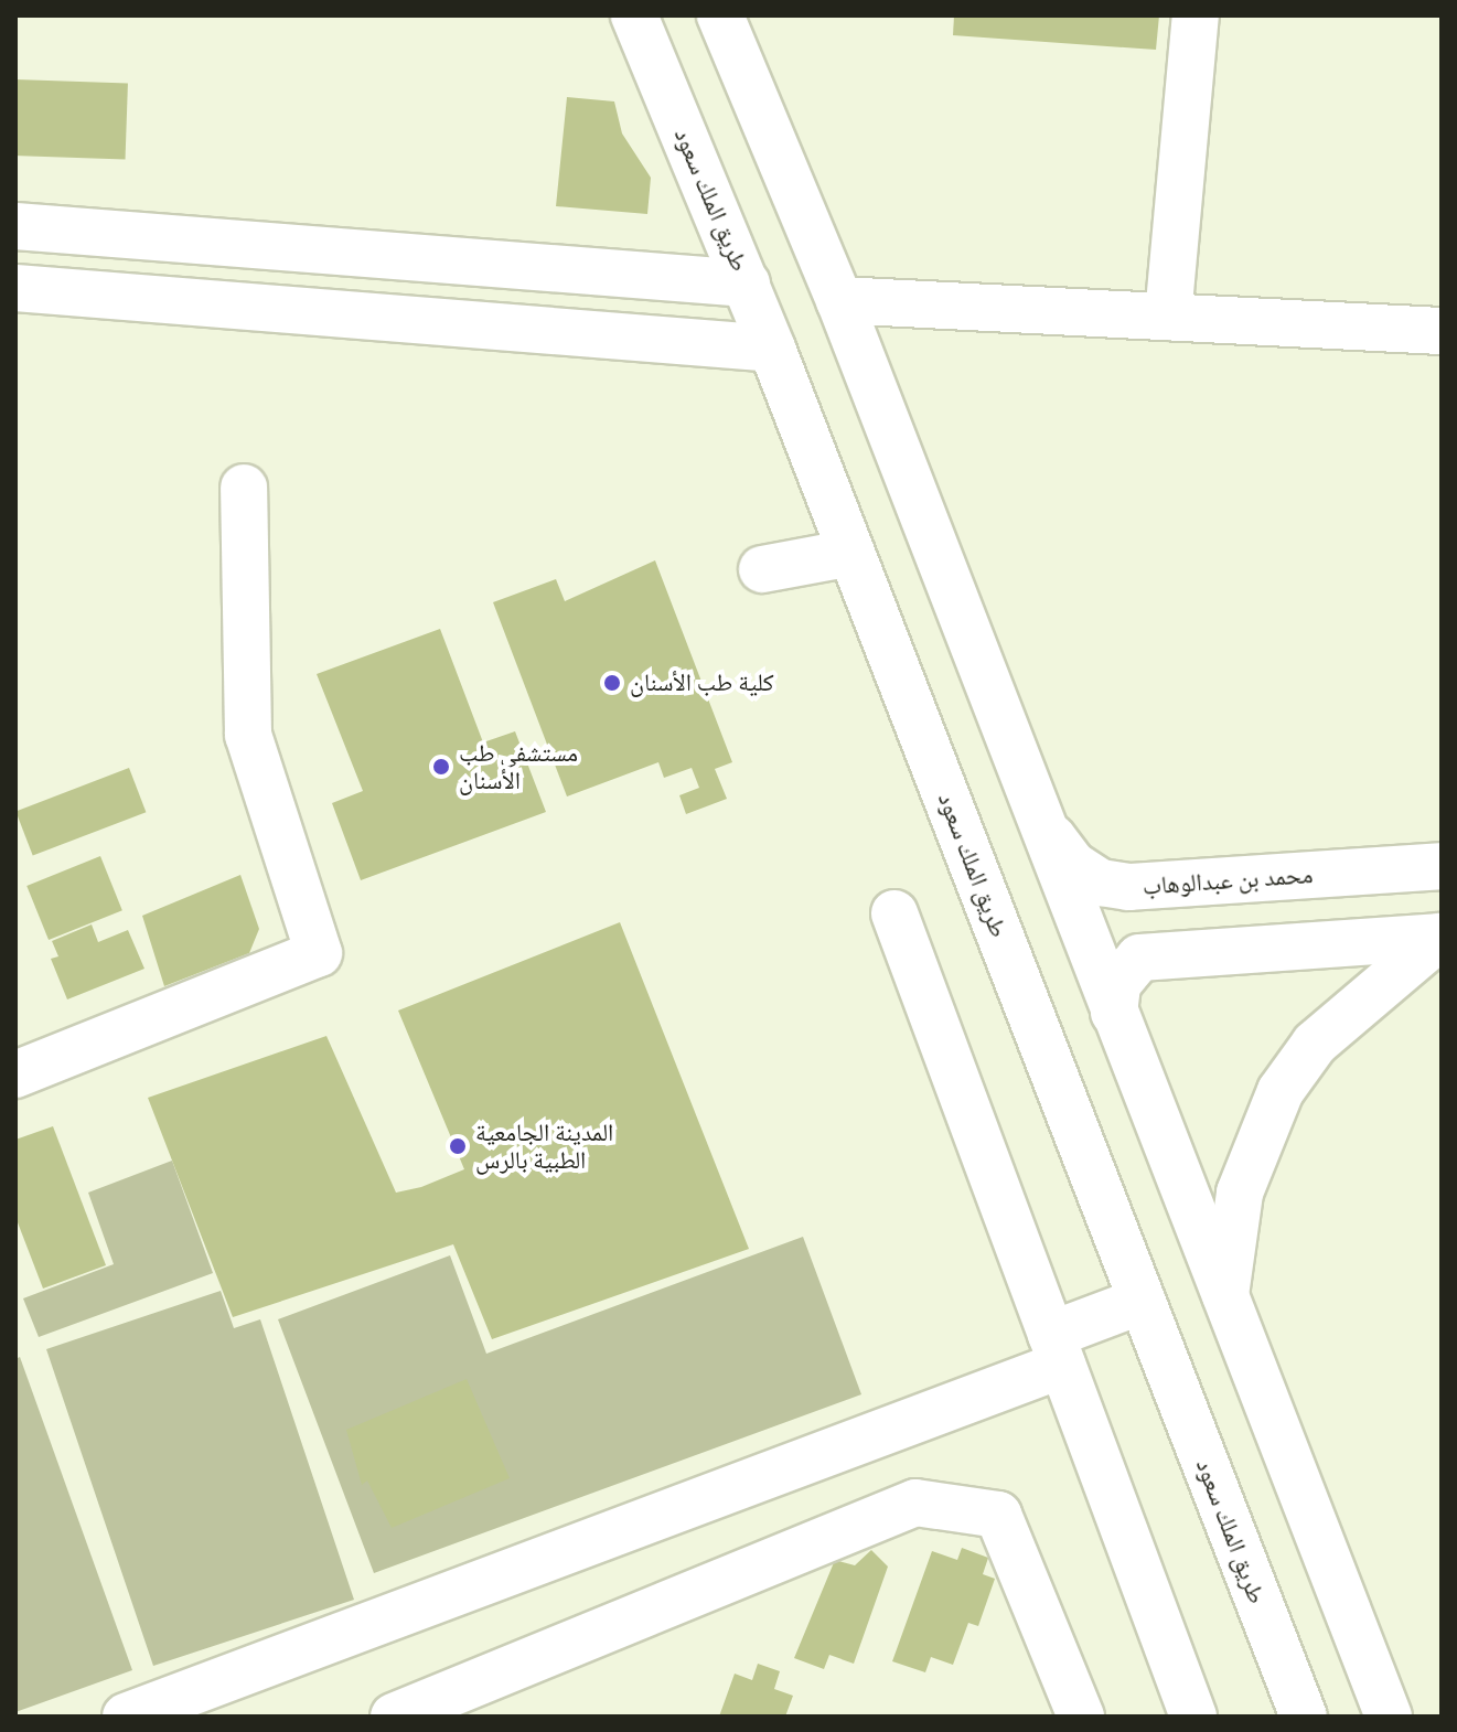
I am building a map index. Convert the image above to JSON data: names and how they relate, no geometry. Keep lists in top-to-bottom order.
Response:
{
  "streets": {
    "street": ["طريق الملك سعود", "محمد بن عبدالوهاب"]
  },
  "places": ["كلية طب الأسنان", "مستشفى طب الأسنان", "المدينة الجامعية الطبية بالرس"]
}
